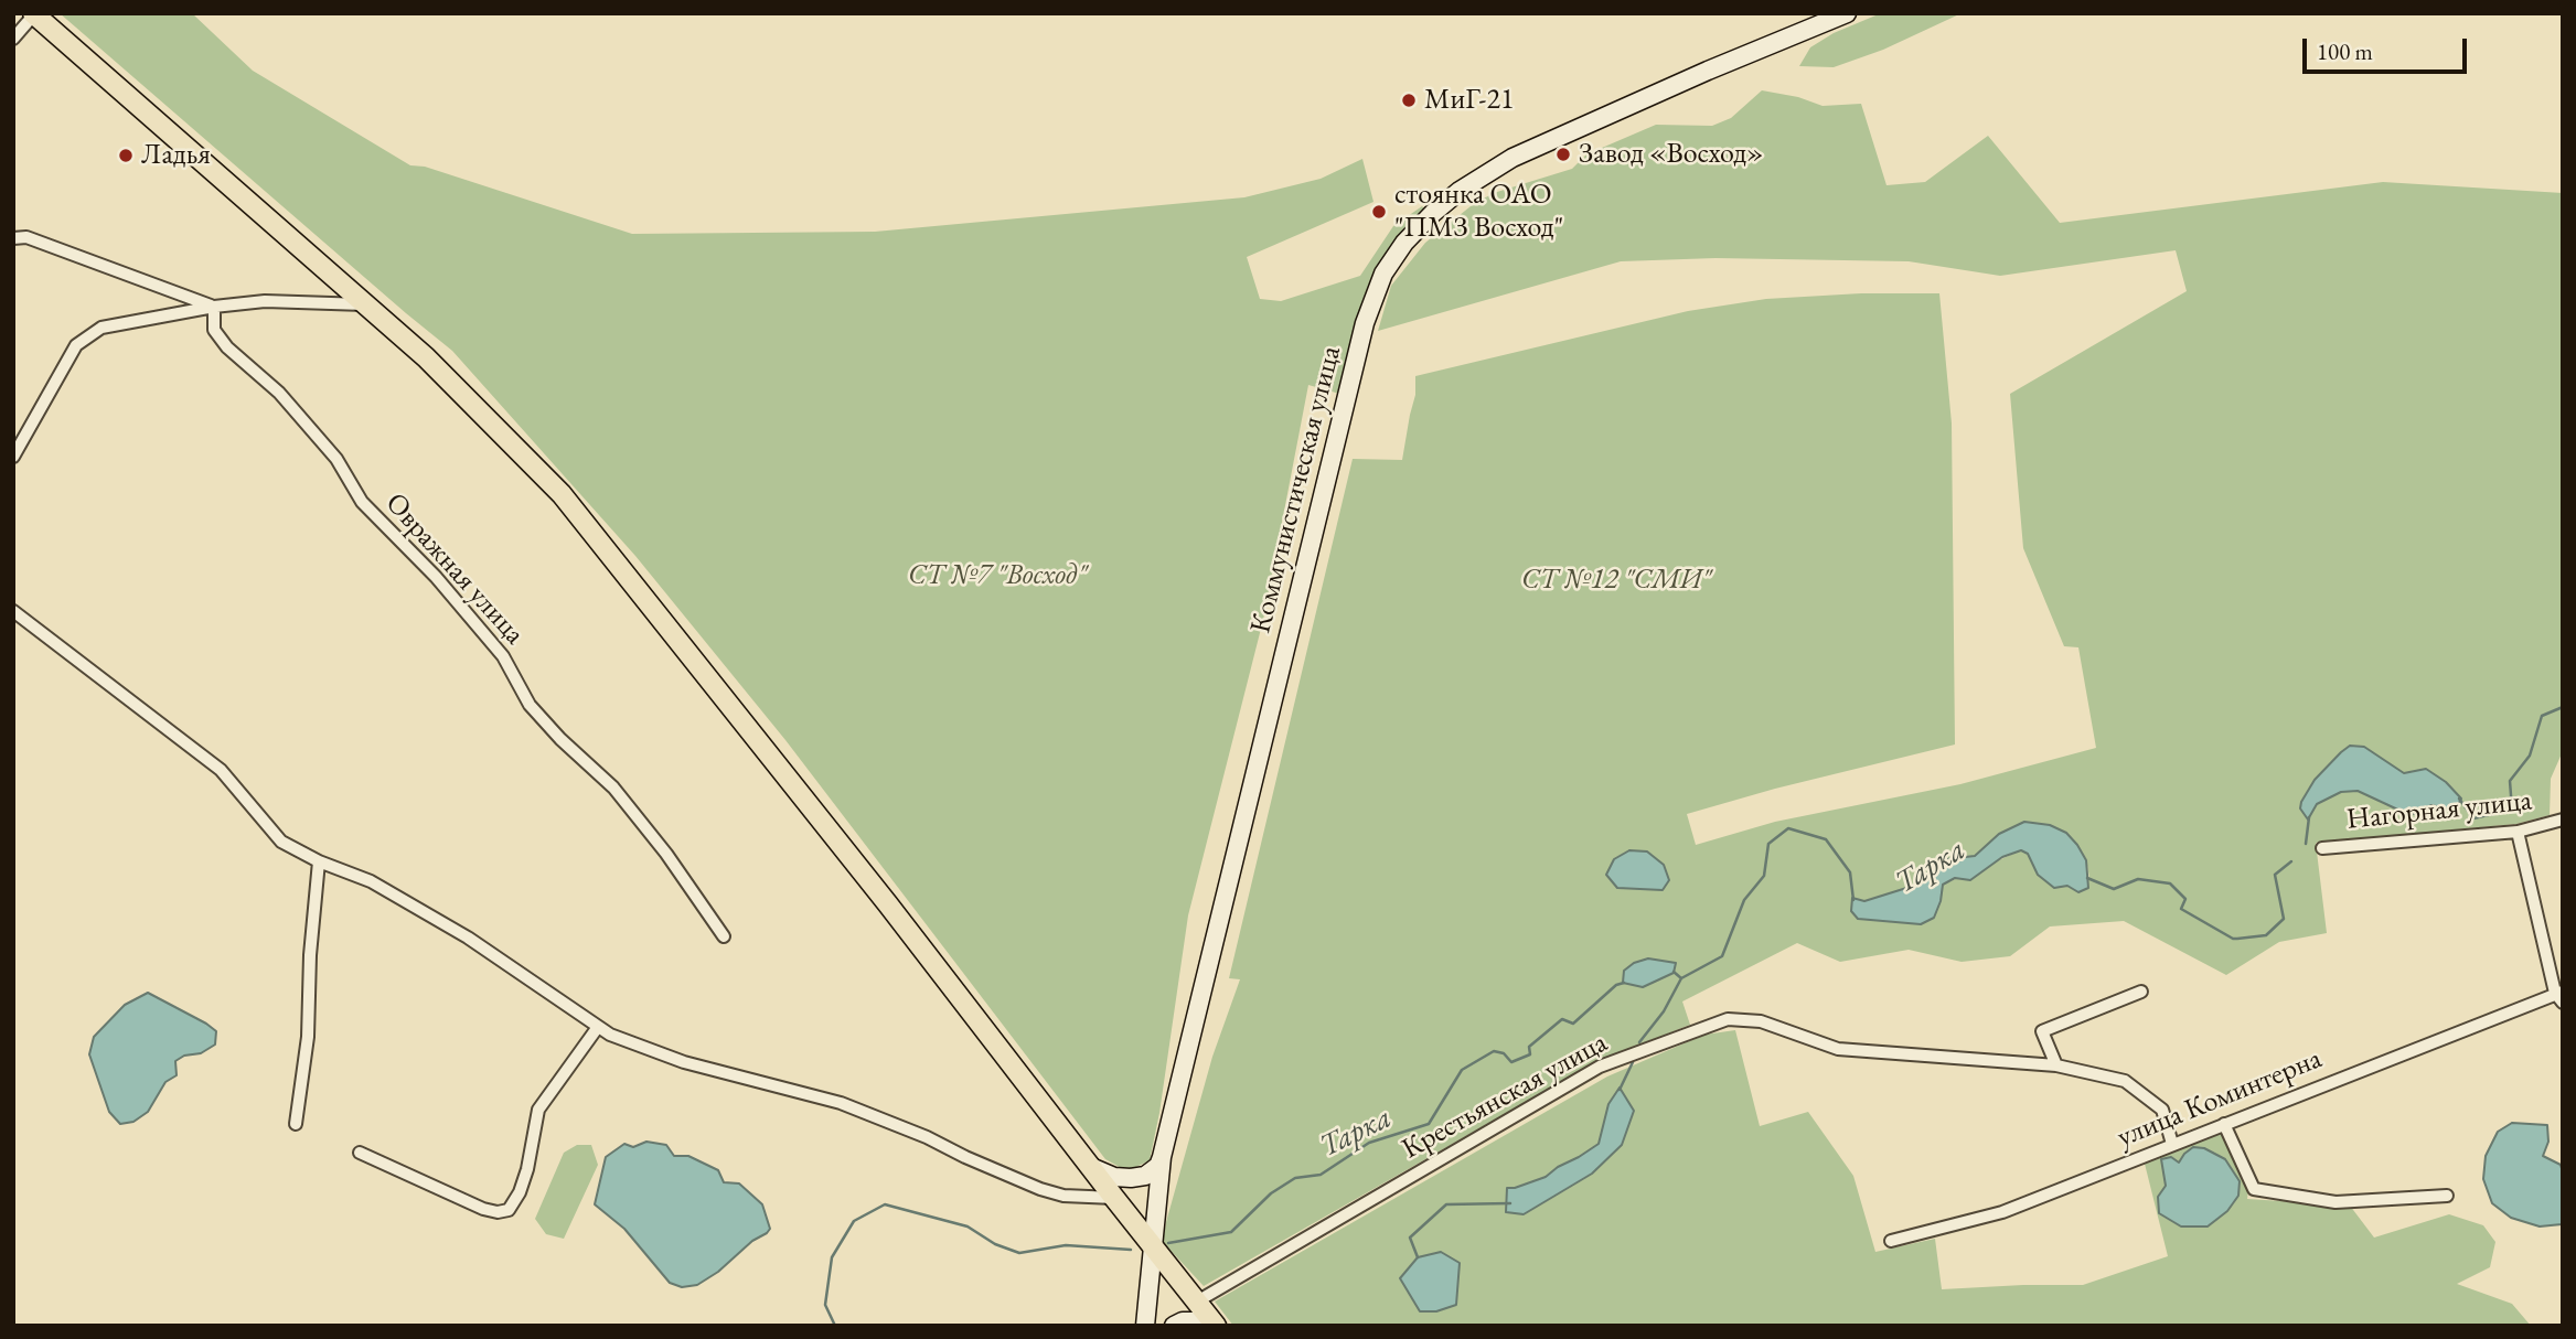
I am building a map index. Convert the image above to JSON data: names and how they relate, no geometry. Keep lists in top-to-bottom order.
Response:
{
  "streets": {
    "main road": ["Коммунистическая улица"],
    "street": [
      "Овражная улица",
      "Нагорная улица",
      "Крестьянская улица",
      "улица Коминтерна"
    ]
  },
  "crossings": [
    ["Крестьянская улица", "улица Коминтерна"]
  ],
  "water": ["Тарка"],
  "parks": ["СТ №7 \"Восход\"", "СТ №12 \"СМИ\""],
  "places": [
    "МиГ-21",
    "Завод «Восход»",
    "Ладья",
    "стоянка ОАО \"ПМЗ Восход\""
  ],
  "scale_bar": "100 m"
}
